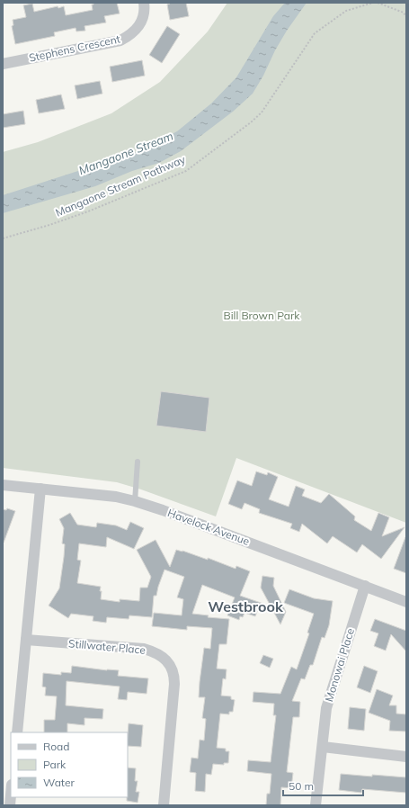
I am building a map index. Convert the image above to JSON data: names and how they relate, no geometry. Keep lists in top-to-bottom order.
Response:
{
  "streets": {
    "street": [
      "Stephens Crescent",
      "Havelock Avenue",
      "Stillwater Place",
      "Monowai Place"
    ],
    "path": ["Mangaone Stream Pathway"]
  },
  "crossings": [
    ["Havelock Avenue", "Monowai Place"]
  ],
  "districts": ["Westbrook"],
  "water": ["Mangaone Stream"],
  "parks": ["Bill Brown Park"],
  "legend": ["Road", "Park", "Water"],
  "scale_bar": "50 m"
}
